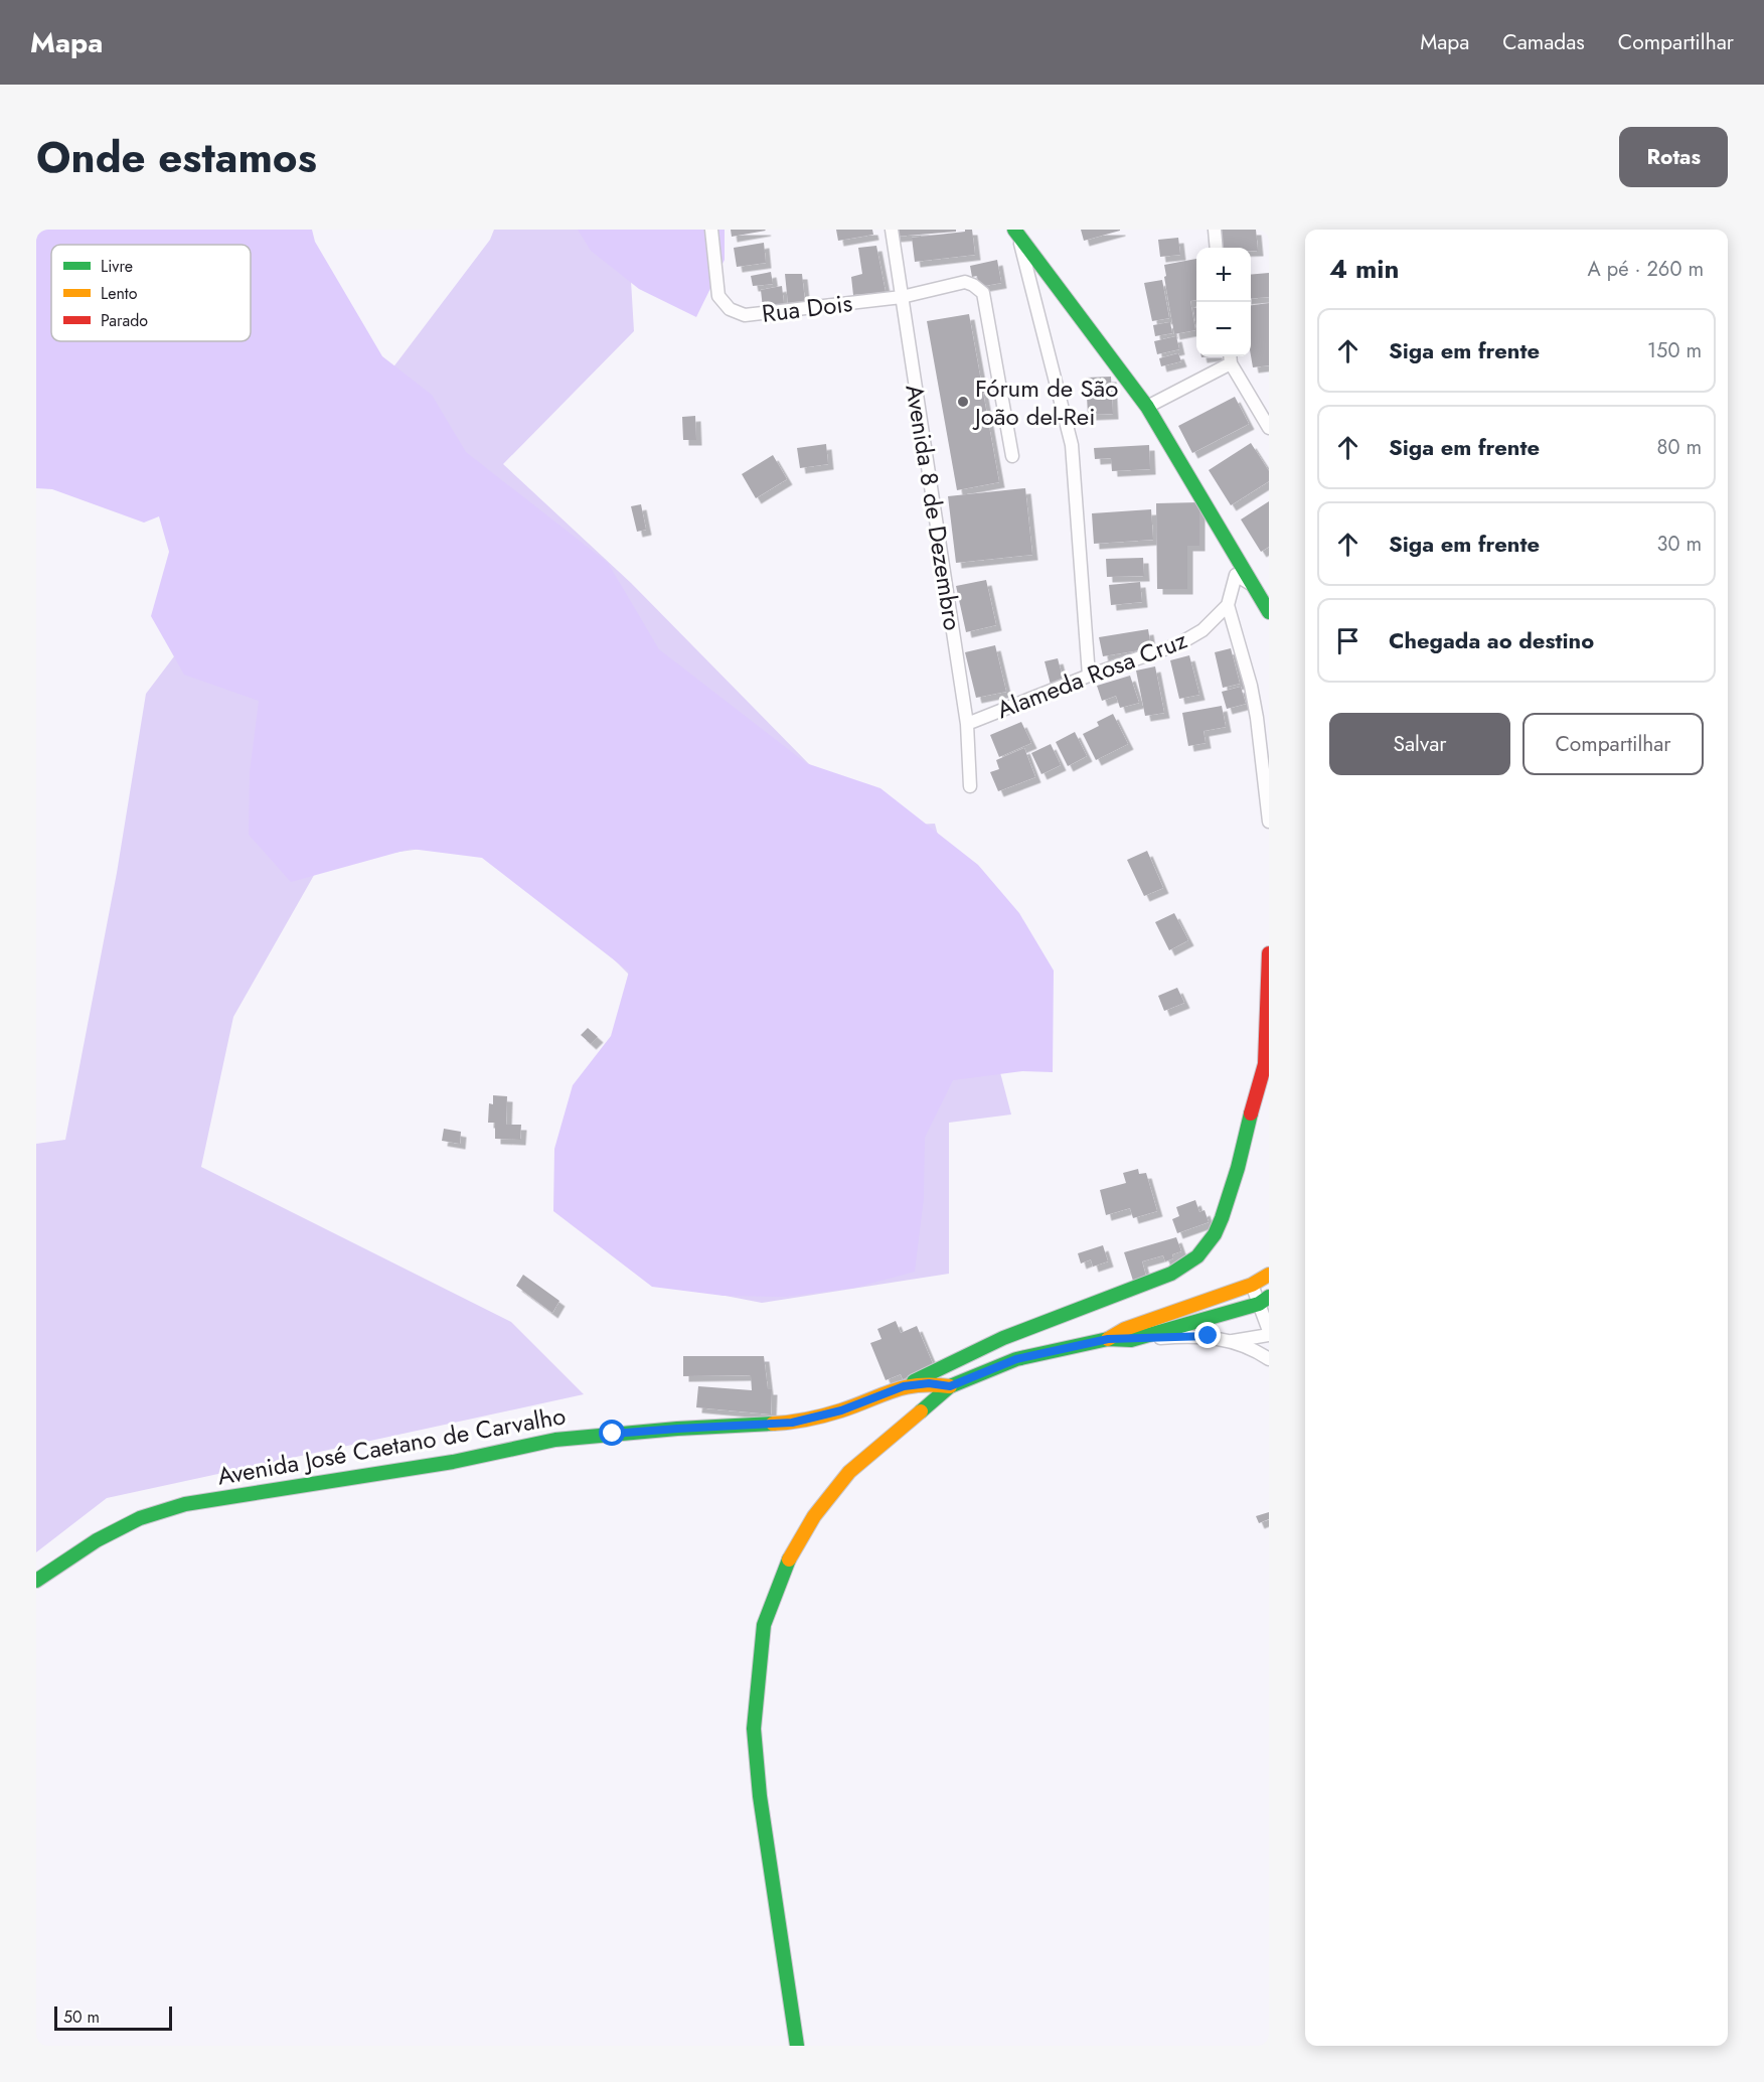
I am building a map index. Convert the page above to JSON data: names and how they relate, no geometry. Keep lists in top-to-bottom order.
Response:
{
  "streets": {
    "main road": ["Avenida José Caetano de Carvalho"],
    "street": ["Rua Dois", "Avenida 8 de Dezembro", "Alameda Rosa Cruz"]
  },
  "crossings": [
    ["Rua Dois", "Avenida 8 de Dezembro"],
    ["Avenida 8 de Dezembro", "Alameda Rosa Cruz"]
  ],
  "places": ["Fórum de São João del-Rei"],
  "legend": ["Livre", "Lento", "Parado"],
  "scale_bar": "50 m",
  "page": {
    "header": "Mapa",
    "nav": ["Mapa", "Camadas", "Compartilhar"],
    "title": "Onde estamos",
    "buttons": [
      "Rotas",
      ["Salvar", "Compartilhar"]
    ],
    "heading": ["4 min", "A pé · 260 m"],
    "map_buttons": ["+", "−"],
    "list": [
      ["Siga em frente", "150 m"],
      ["Siga em frente", "80 m"],
      ["Siga em frente", "30 m"],
      "Chegada ao destino"
    ],
    "scale": "50 m"
  }
}
